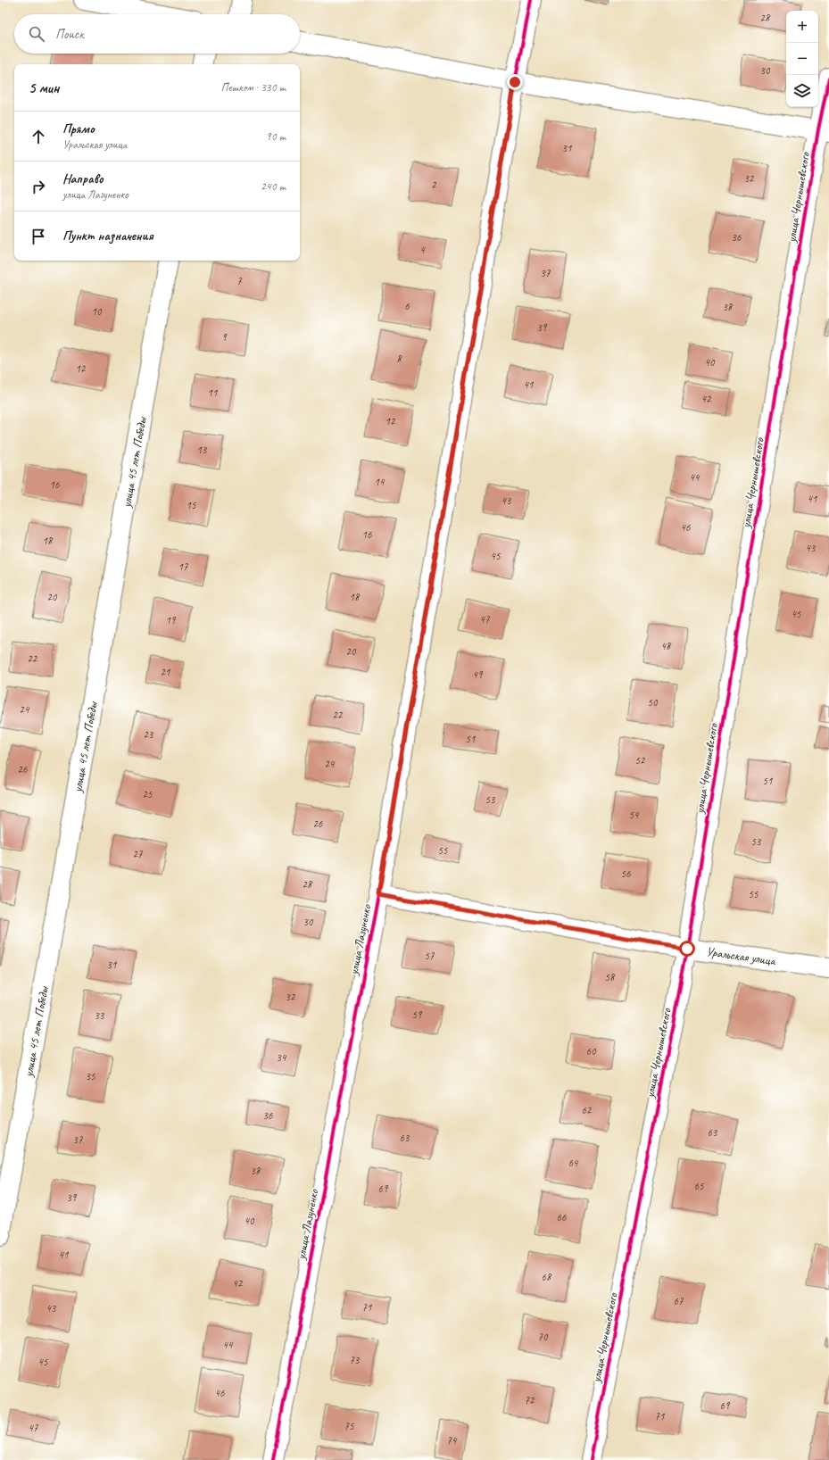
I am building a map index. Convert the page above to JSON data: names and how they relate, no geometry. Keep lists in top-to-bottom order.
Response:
{
  "streets": {
    "street": [
      "улица Чернышевского",
      "улица 45 лет Победы",
      "улица Лазуненко",
      "Уральская улица"
    ]
  },
  "crossings": [
    ["улица Чернышевского", "Уральская улица"],
    ["улица Лазуненко", "Уральская улица"]
  ],
  "house_numbers": [
    "28",
    "30",
    "31",
    "32",
    "2",
    "36",
    "4",
    "37",
    "7",
    "6",
    "38",
    "10",
    "39",
    "9",
    "8",
    "40",
    "12",
    "41",
    "11",
    "42",
    "12",
    "13",
    "44",
    "14",
    "16",
    "41",
    "43",
    "15",
    "46",
    "16",
    "18",
    "43",
    "45",
    "17",
    "20",
    "18",
    "45",
    "47",
    "19",
    "48",
    "20",
    "22",
    "21",
    "49",
    "50",
    "24",
    "22",
    "23",
    "51",
    "52",
    "24",
    "26",
    "51",
    "25",
    "53",
    "54",
    "26",
    "53",
    "55",
    "27",
    "56",
    "28",
    "55",
    "30",
    "57",
    "31",
    "58",
    "32",
    "59",
    "33",
    "60",
    "34",
    "35",
    "62",
    "36",
    "63",
    "63",
    "37",
    "64",
    "38",
    "65",
    "69",
    "39",
    "66",
    "40",
    "41",
    "68",
    "42",
    "67",
    "71",
    "43",
    "70",
    "44",
    "73",
    "45",
    "46",
    "72",
    "69",
    "71",
    "75",
    "47",
    "74"
  ],
  "page": {
    "map_buttons": ["+", "−"],
    "search": "Поиск",
    "heading": ["5 мин", "Пешком · 330 m"],
    "list": [
      ["Прямо", "Уральская улица", "90 m"],
      ["Направо", "улица Лазуненко", "240 m"],
      "Пункт назначения"
    ]
  }
}
